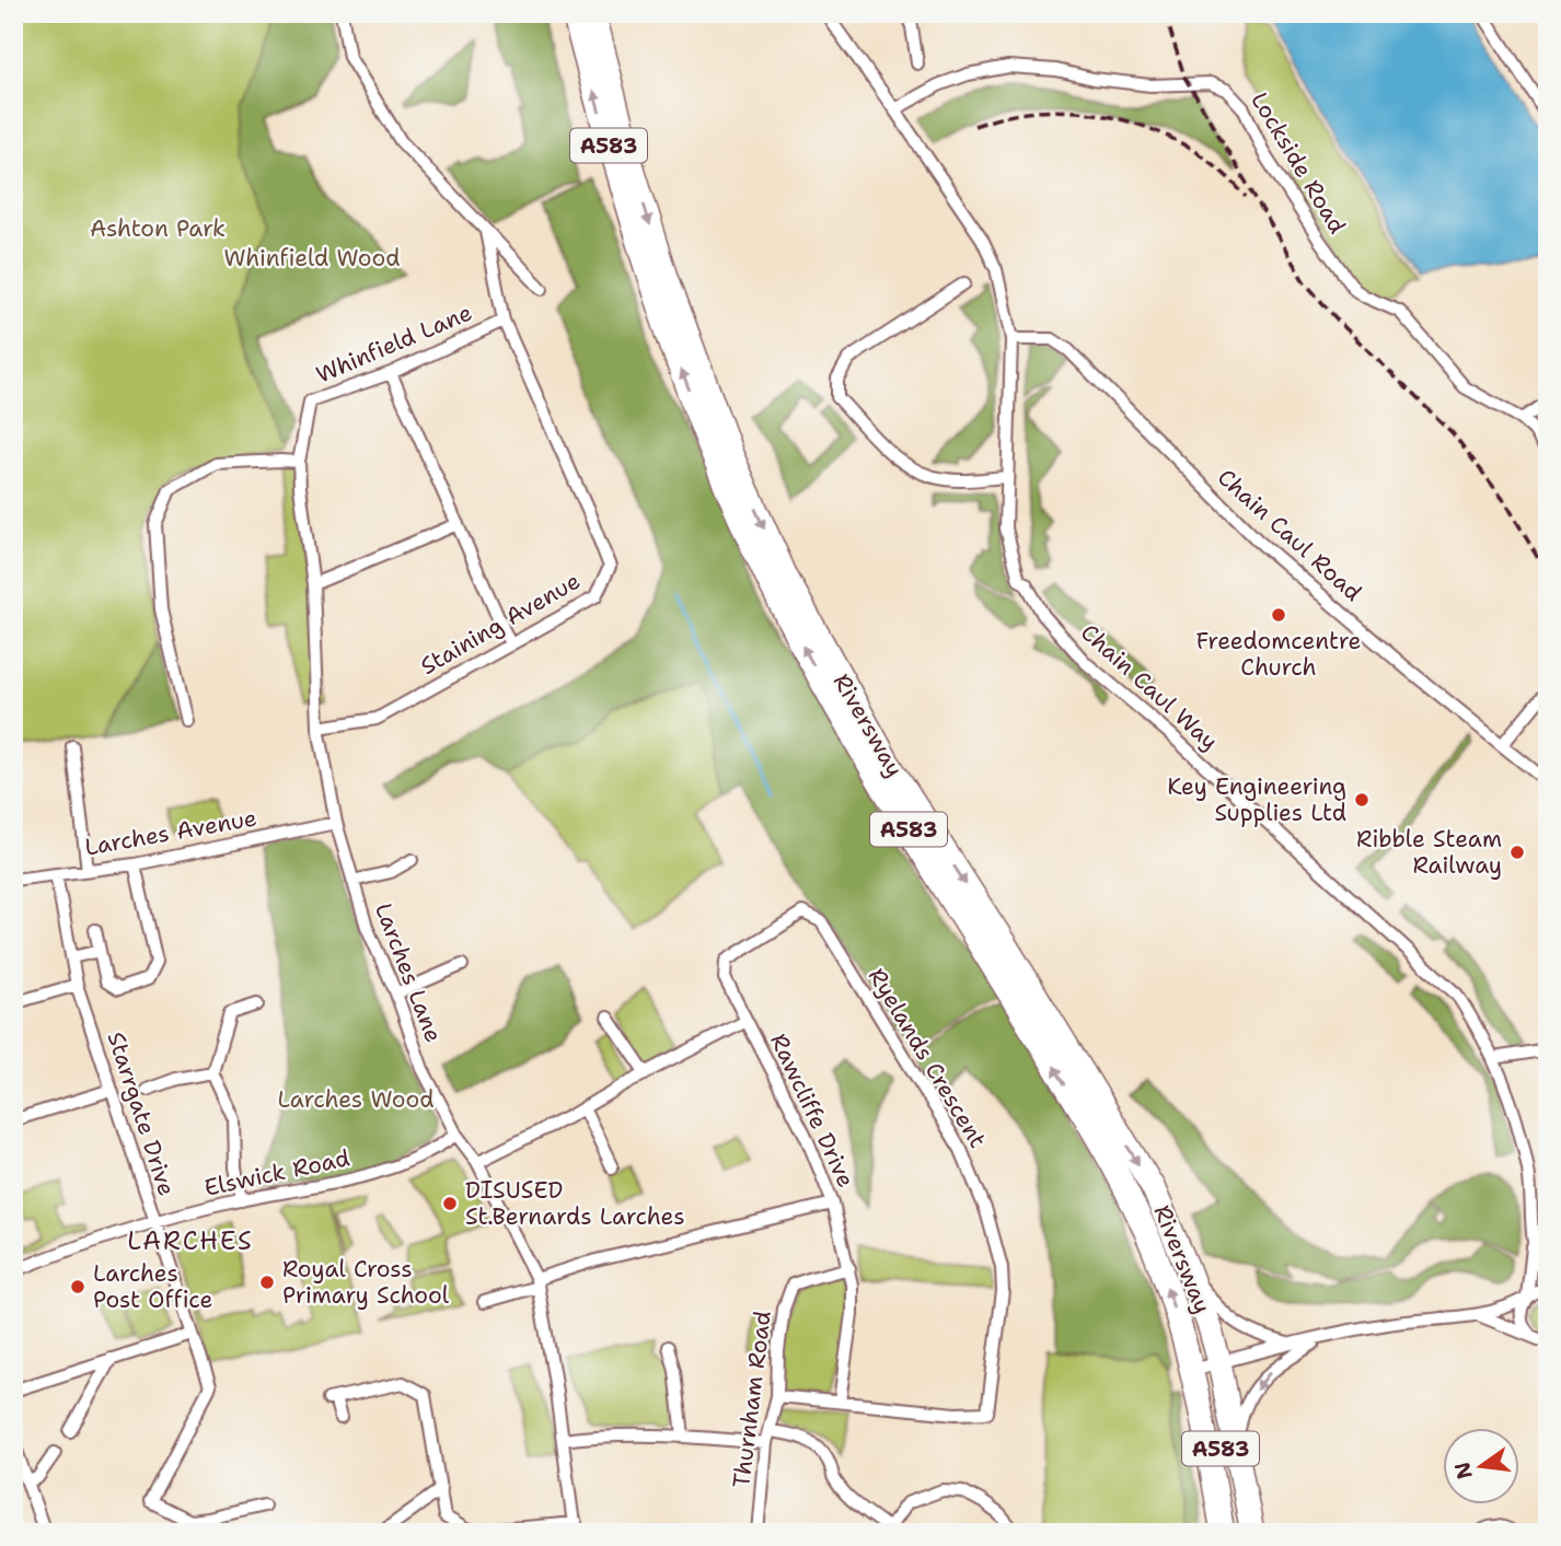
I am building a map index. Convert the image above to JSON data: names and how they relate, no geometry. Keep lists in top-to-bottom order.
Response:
{
  "streets": {
    "highway": ["A583", "Riversway"],
    "street": [
      "Lockside Road",
      "Whinfield Lane",
      "Chain Caul Road",
      "Staining Avenue",
      "Chain Caul Way",
      "Larches Avenue",
      "Larches Lane",
      "Ryelands Crescent",
      "Rawcliffe Drive",
      "Starrgate Drive",
      "Elswick Road",
      "Thurnham Road"
    ]
  },
  "crossings": [
    ["A583", "Riversway"],
    ["Lockside Road", "Chain Caul Way"],
    ["Whinfield Lane", "Staining Avenue"],
    ["Whinfield Lane", "Larches Lane"],
    ["Chain Caul Road", "Chain Caul Way"],
    ["Staining Avenue", "Larches Lane"],
    ["Larches Avenue", "Larches Lane"],
    ["Larches Avenue", "Starrgate Drive"],
    ["Larches Lane", "Elswick Road"],
    ["Ryelands Crescent", "Rawcliffe Drive"],
    ["Ryelands Crescent", "Thurnham Road"],
    ["Rawcliffe Drive", "Thurnham Road"],
    ["Starrgate Drive", "Elswick Road"]
  ],
  "districts": ["LARCHES"],
  "parks": ["Ashton Park", "Whinfield Wood", "Larches Wood"],
  "places": [
    "Freedomcentre Church",
    "Key Engineering Supplies Ltd",
    "Ribble Steam Railway",
    "DISUSED St.Bernards Larches",
    "Royal Cross Primary School",
    "Larches Post Office"
  ],
  "north": "left"
}
